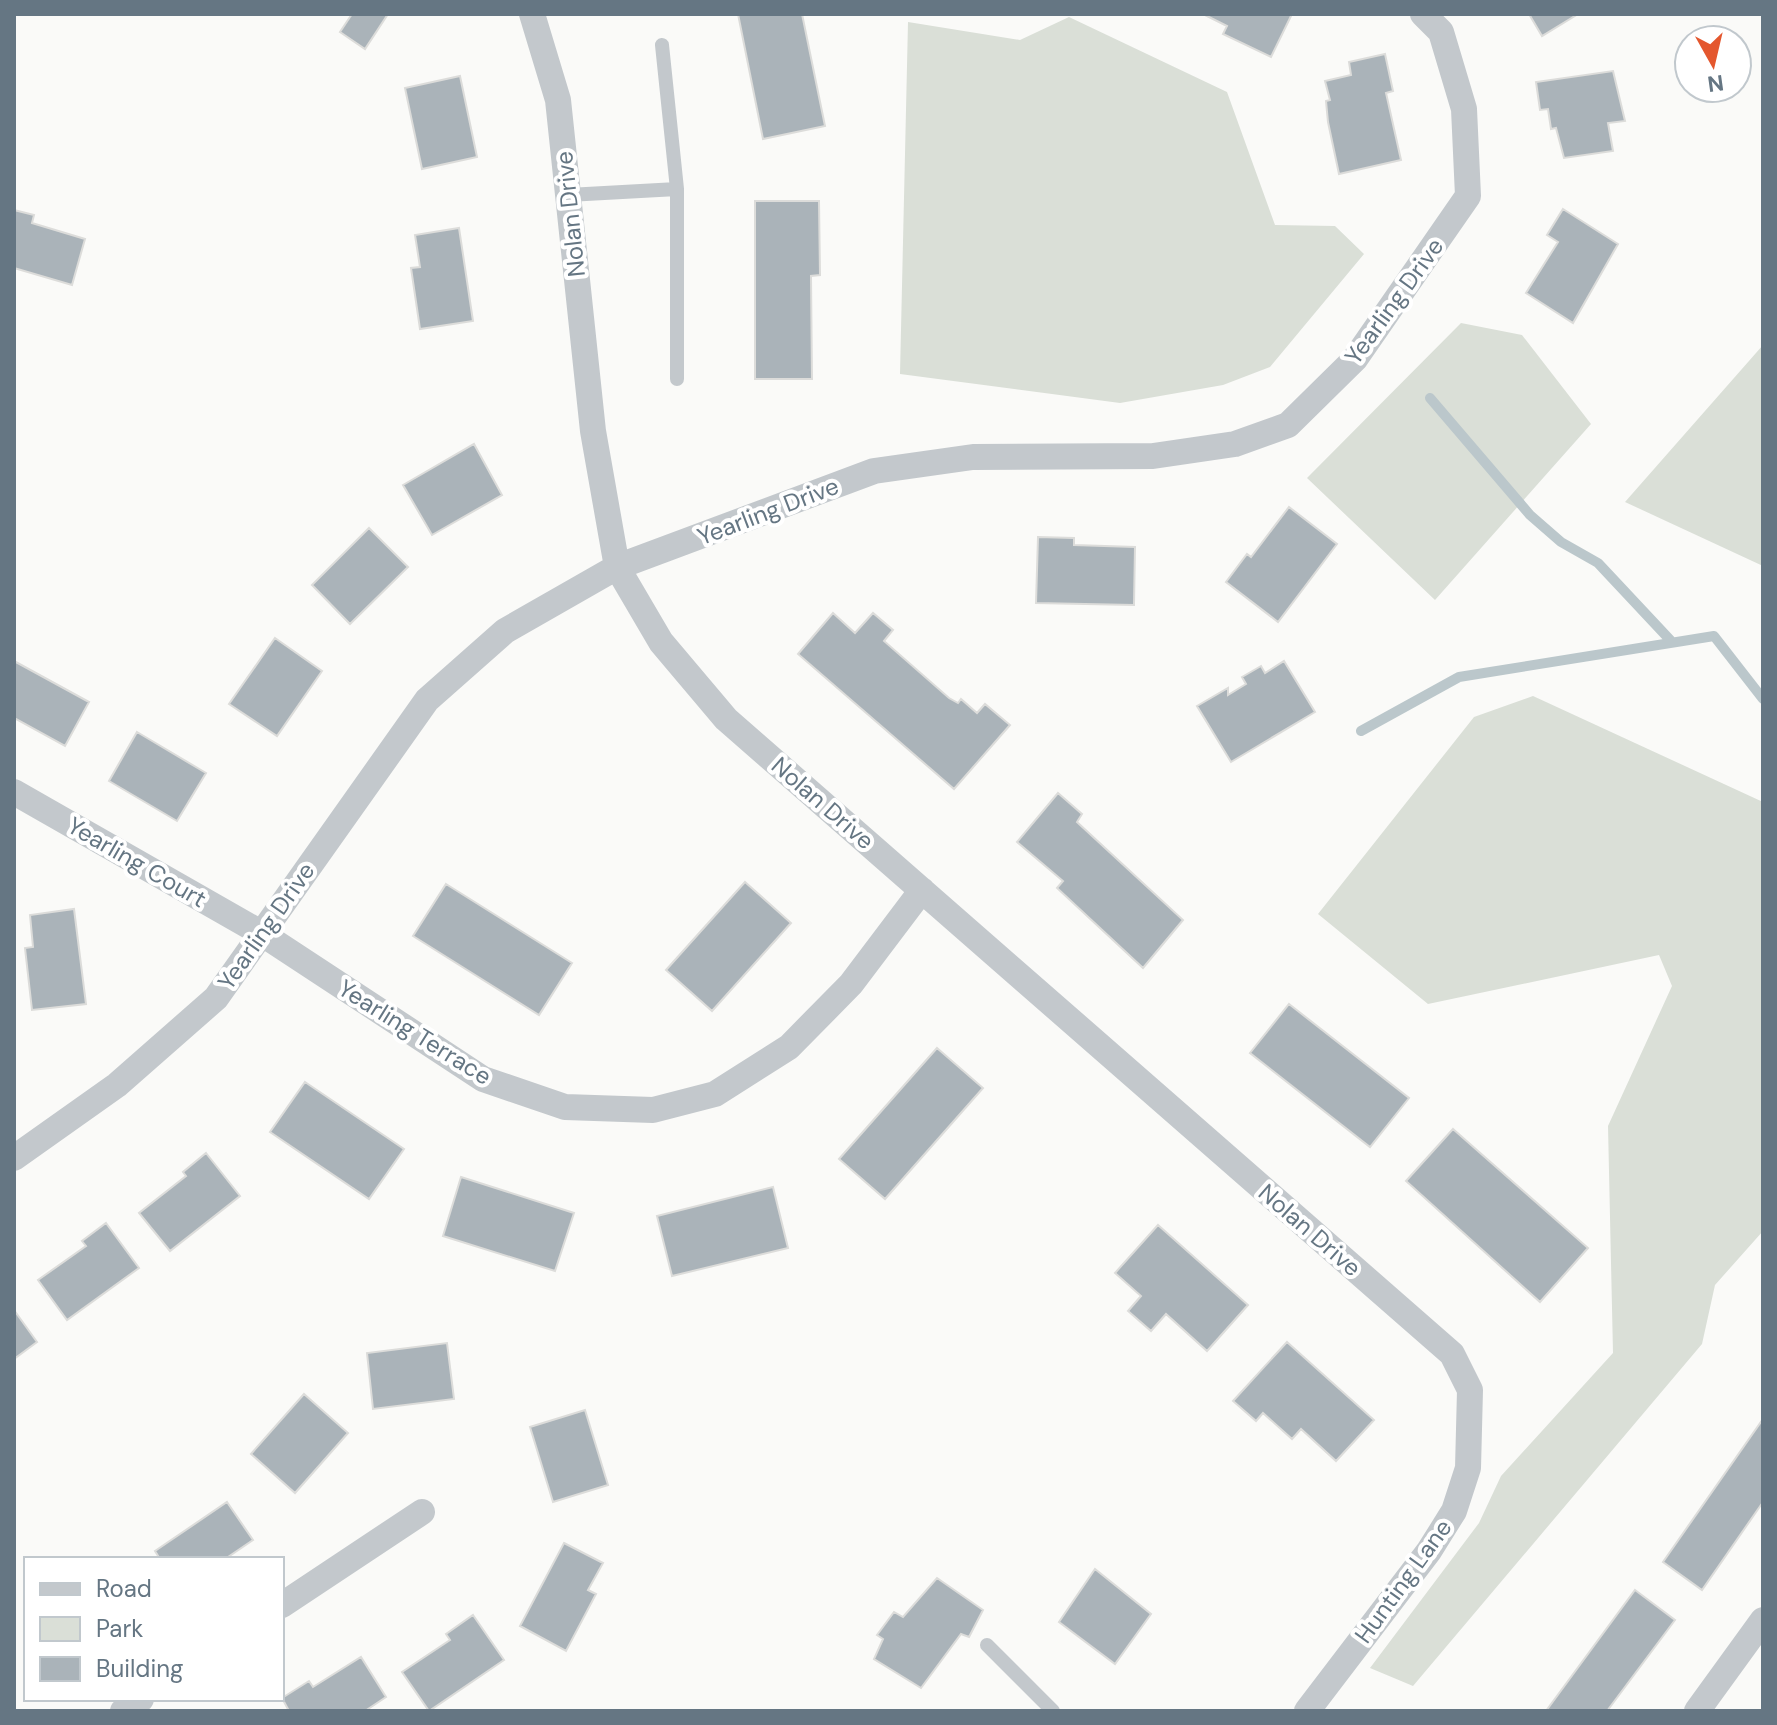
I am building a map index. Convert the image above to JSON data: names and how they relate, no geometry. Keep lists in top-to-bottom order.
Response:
{
  "streets": {
    "street": [
      "Nolan Drive",
      "Yearling Drive",
      "Yearling Court",
      "Yearling Terrace",
      "Hunting Lane"
    ]
  },
  "crossings": [
    ["Nolan Drive", "Yearling Drive"],
    ["Nolan Drive", "Yearling Terrace"],
    ["Nolan Drive", "Hunting Lane"],
    ["Yearling Drive", "Yearling Court"],
    ["Yearling Drive", "Yearling Terrace"],
    ["Yearling Court", "Yearling Terrace"]
  ],
  "legend": ["Road", "Park", "Building"],
  "north": "bottom"
}
